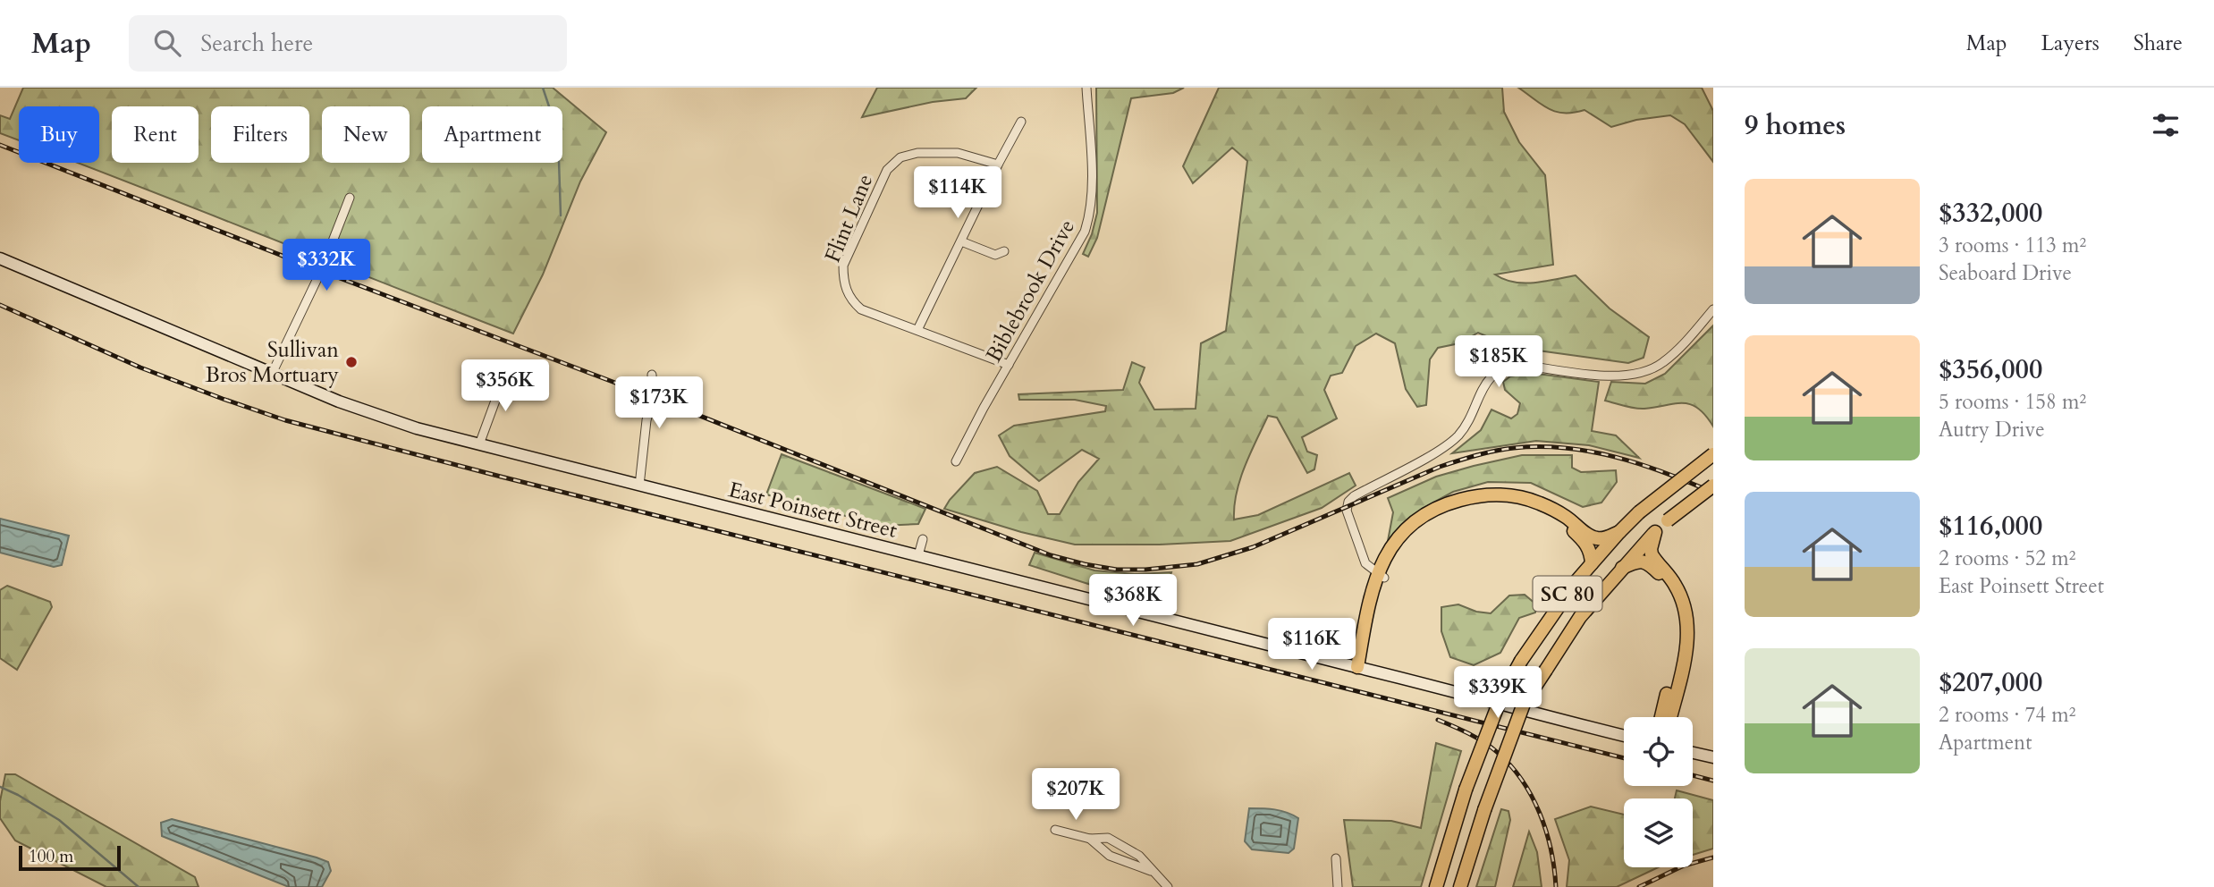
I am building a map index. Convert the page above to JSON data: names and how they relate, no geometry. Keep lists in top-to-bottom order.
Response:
{
  "streets": {
    "main road": ["East Poinsett Street", "SC 80"],
    "street": ["Flint Lane", "Biblebrook Drive"]
  },
  "crossings": [
    ["Flint Lane", "Biblebrook Drive"]
  ],
  "places": ["Sullivan Bros Mortuary"],
  "scale_bar": "100 m",
  "page": {
    "header": "Map",
    "search": "Search here",
    "nav": ["Map", "Layers", "Share"],
    "heading": "9 homes",
    "chip": [
      "Buy",
      "Rent",
      "Filters",
      "New",
      "Apartment"
    ],
    "list": [
      {
        "name": "$332,000",
        "note": "3 rooms · 113 m² · Seaboard Drive"
      },
      {
        "name": "$356,000",
        "note": "5 rooms · 158 m² · Autry Drive"
      },
      {
        "name": "$116,000",
        "note": "2 rooms · 52 m² · East Poinsett Street"
      },
      {
        "name": "$207,000",
        "note": "2 rooms · 74 m² · Apartment"
      }
    ],
    "price": [
      "$114K",
      "$332K",
      "$185K",
      "$356K",
      "$173K",
      "$368K",
      "$116K",
      "$339K",
      "$207K"
    ],
    "scale": "100 m"
  }
}
